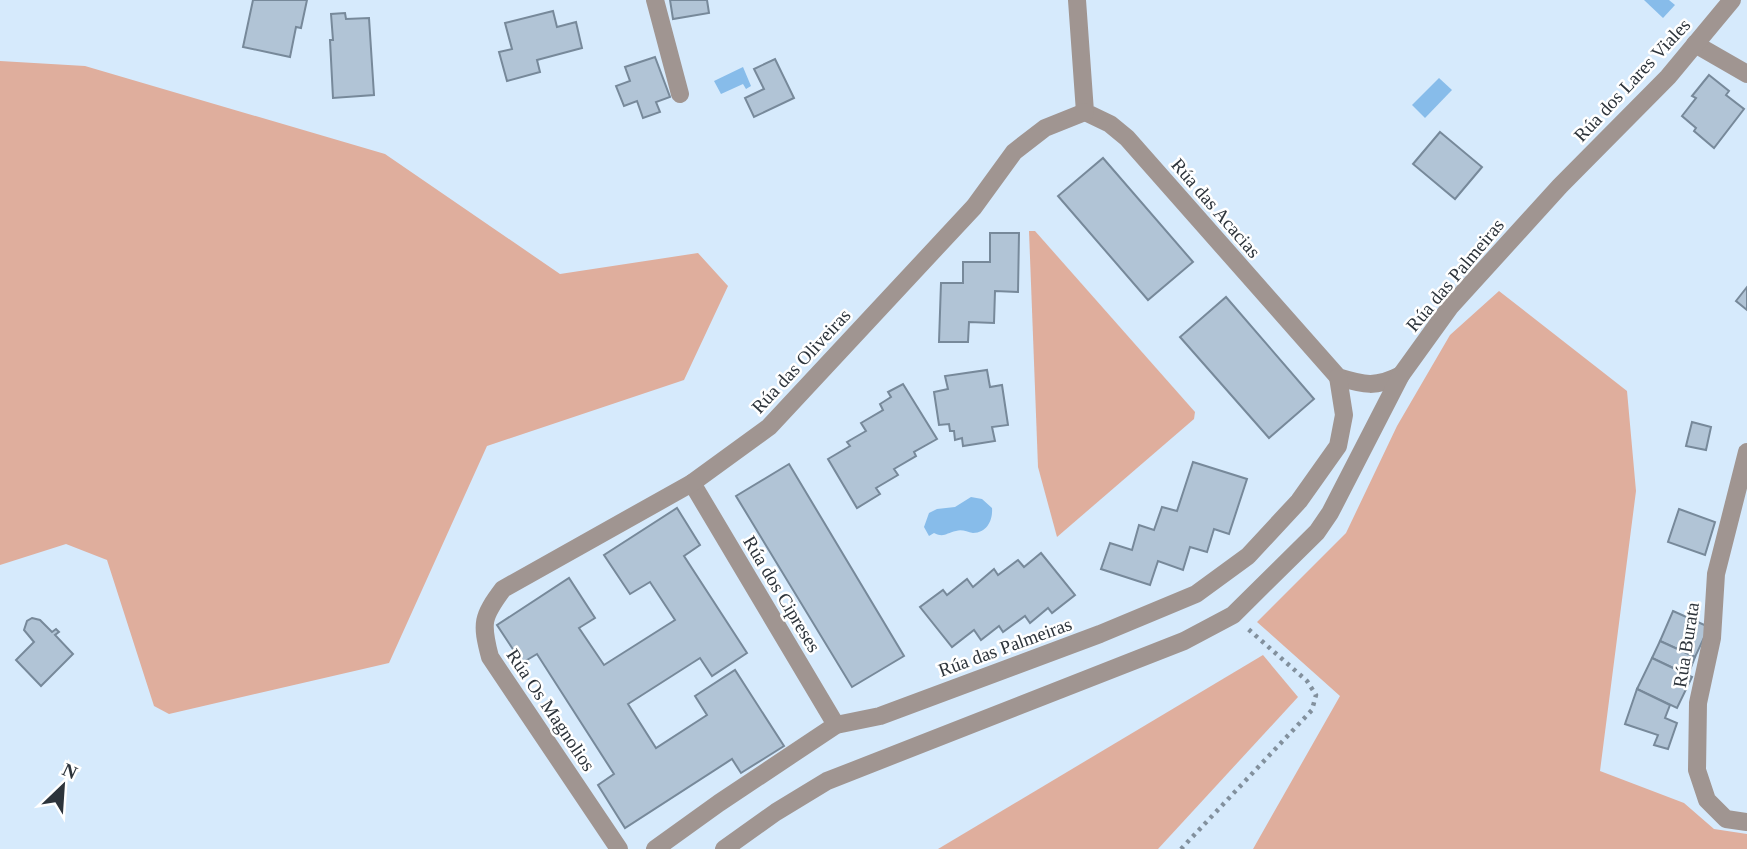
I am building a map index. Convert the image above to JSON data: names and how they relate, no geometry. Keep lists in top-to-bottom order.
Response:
{
  "streets": {
    "street": [
      "Rúa dos Lares Viales",
      "Rúa das Acacias",
      "Rúa das Palmeiras",
      "Rúa das Oliveiras",
      "Rúa dos Cipreses",
      "Rúa Burata",
      "Rúa Os Magnolios"
    ]
  },
  "crossings": [
    ["Rúa dos Lares Viales", "Rúa das Palmeiras"],
    ["Rúa das Acacias", "Rúa das Palmeiras"],
    ["Rúa das Acacias", "Rúa das Oliveiras"],
    ["Rúa das Palmeiras", "Rúa dos Cipreses"],
    ["Rúa das Oliveiras", "Rúa dos Cipreses"],
    ["Rúa das Oliveiras", "Rúa Os Magnolios"]
  ],
  "north": "top right"
}
